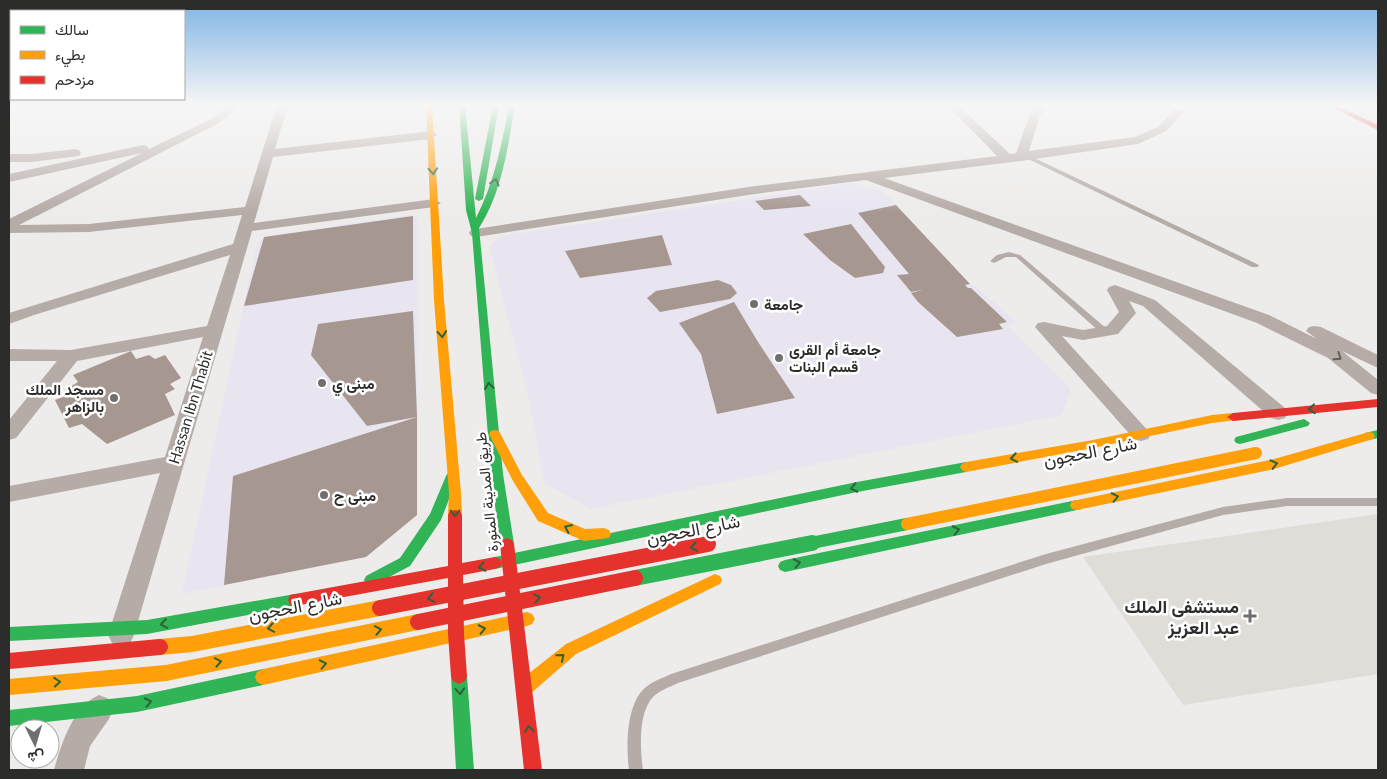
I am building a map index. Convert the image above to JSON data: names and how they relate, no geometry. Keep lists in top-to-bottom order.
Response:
{
  "streets": {
    "main road": ["شارع الحجون", "طريق المدينة المنورة"],
    "street": ["Hassan Ibn Thabit"]
  },
  "places": {
    "other": [
      "جامعة",
      "جامعة أم القرى قسم البنات",
      "مبنى ي",
      "مسجد الملك بالزاهر",
      "مبنى ح"
    ],
    "health": ["مستشفى الملك عبد العزيز"]
  },
  "legend": ["سالك", "بطيء", "مزدحم"],
  "north": "bottom"
}
